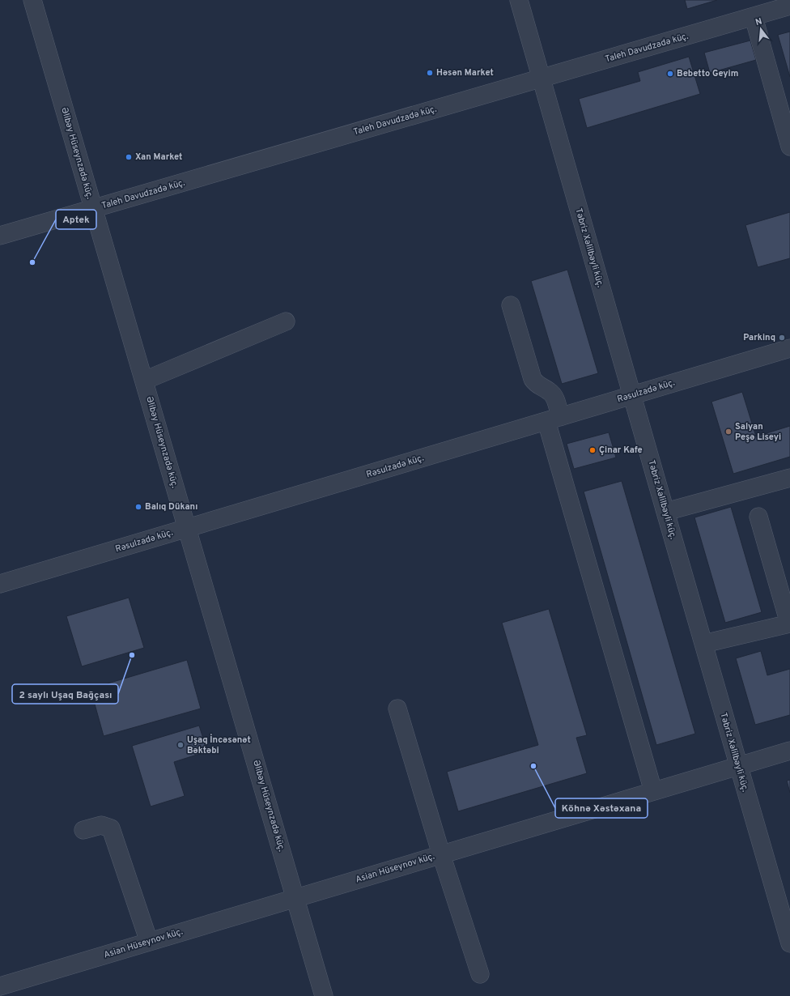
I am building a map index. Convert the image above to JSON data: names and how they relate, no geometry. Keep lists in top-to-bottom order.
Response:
{
  "streets": {
    "street": [
      "Taleh Davudzadə küç.",
      "Əlibəy Hüseynzadə küç.",
      "Təbriz Xəlilbəyli küç.",
      "Rəsulzadə küç.",
      "Asian Hüseynov küç."
    ]
  },
  "crossings": [
    ["Taleh Davudzadə küç.", "Əlibəy Hüseynzadə küç."],
    ["Taleh Davudzadə küç.", "Təbriz Xəlilbəyli küç."],
    ["Əlibəy Hüseynzadə küç.", "Rəsulzadə küç."],
    ["Əlibəy Hüseynzadə küç.", "Asian Hüseynov küç."],
    ["Təbriz Xəlilbəyli küç.", "Rəsulzadə küç."],
    ["Təbriz Xəlilbəyli küç.", "Asian Hüseynov küç."]
  ],
  "places": [
    "Həsən Market",
    "Bebetto Geyim",
    "Xan Market",
    "Aptek",
    "Parkinq",
    "Salyan Peşə Liseyi",
    "Çinar Kafe",
    "Balıq Dükanı",
    "2 saylı Uşaq Bağçası",
    "Uşaq İncəsənət Bəktəbi",
    "Köhnə Xəstəxana"
  ],
  "north": "top"
}
